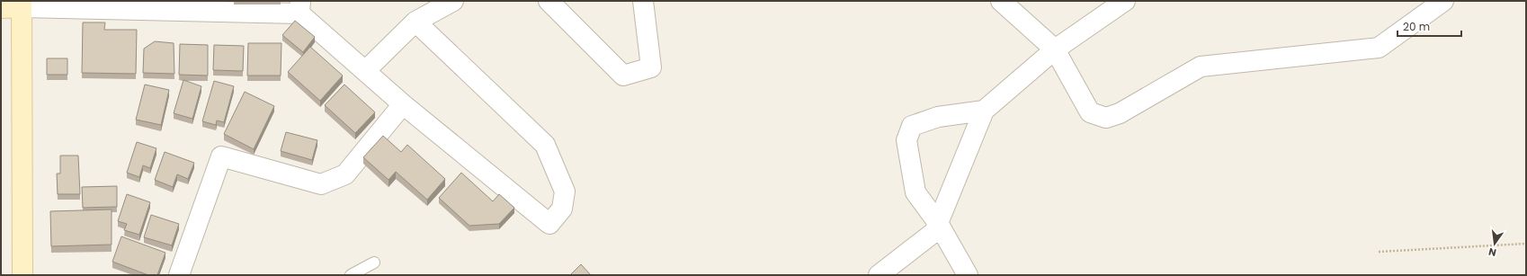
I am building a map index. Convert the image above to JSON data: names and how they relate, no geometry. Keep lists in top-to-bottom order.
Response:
{
  "scale_bar": "20 m",
  "north": "bottom"
}
